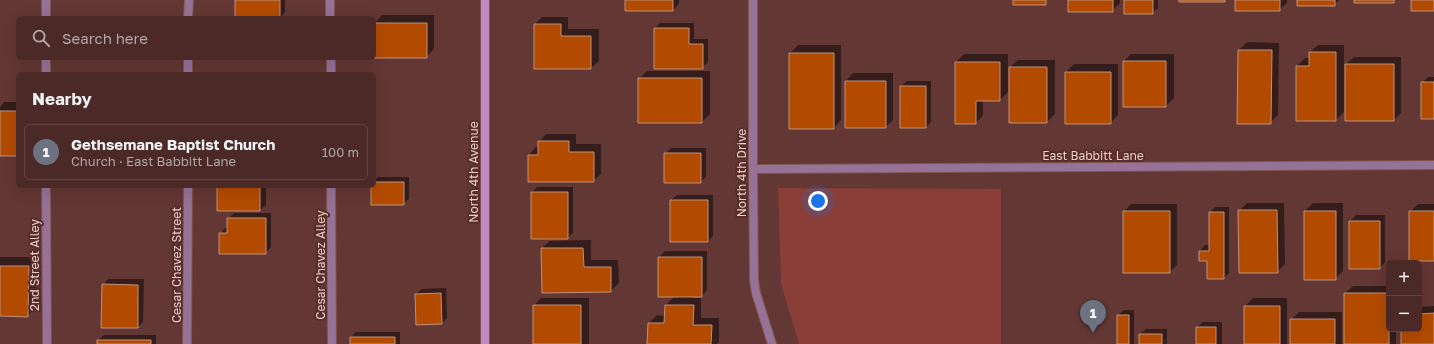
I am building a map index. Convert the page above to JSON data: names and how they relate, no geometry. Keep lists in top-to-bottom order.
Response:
{
  "streets": {
    "street": [
      "East Babbitt Lane",
      "North 4th Avenue",
      "North 4th Drive",
      "2nd Street Alley",
      "Cesar Chavez Street",
      "Cesar Chavez Alley"
    ]
  },
  "crossings": [
    ["East Babbitt Lane", "North 4th Drive"]
  ],
  "page": {
    "search": "Search here",
    "heading": "Nearby",
    "list": [
      {
        "mark": "1",
        "name": "Gethsemane Baptist Church",
        "note": "Church · East Babbitt Lane",
        "value": "100 m"
      }
    ],
    "map_buttons": ["+", "−"],
    "pins": "1"
  }
}
